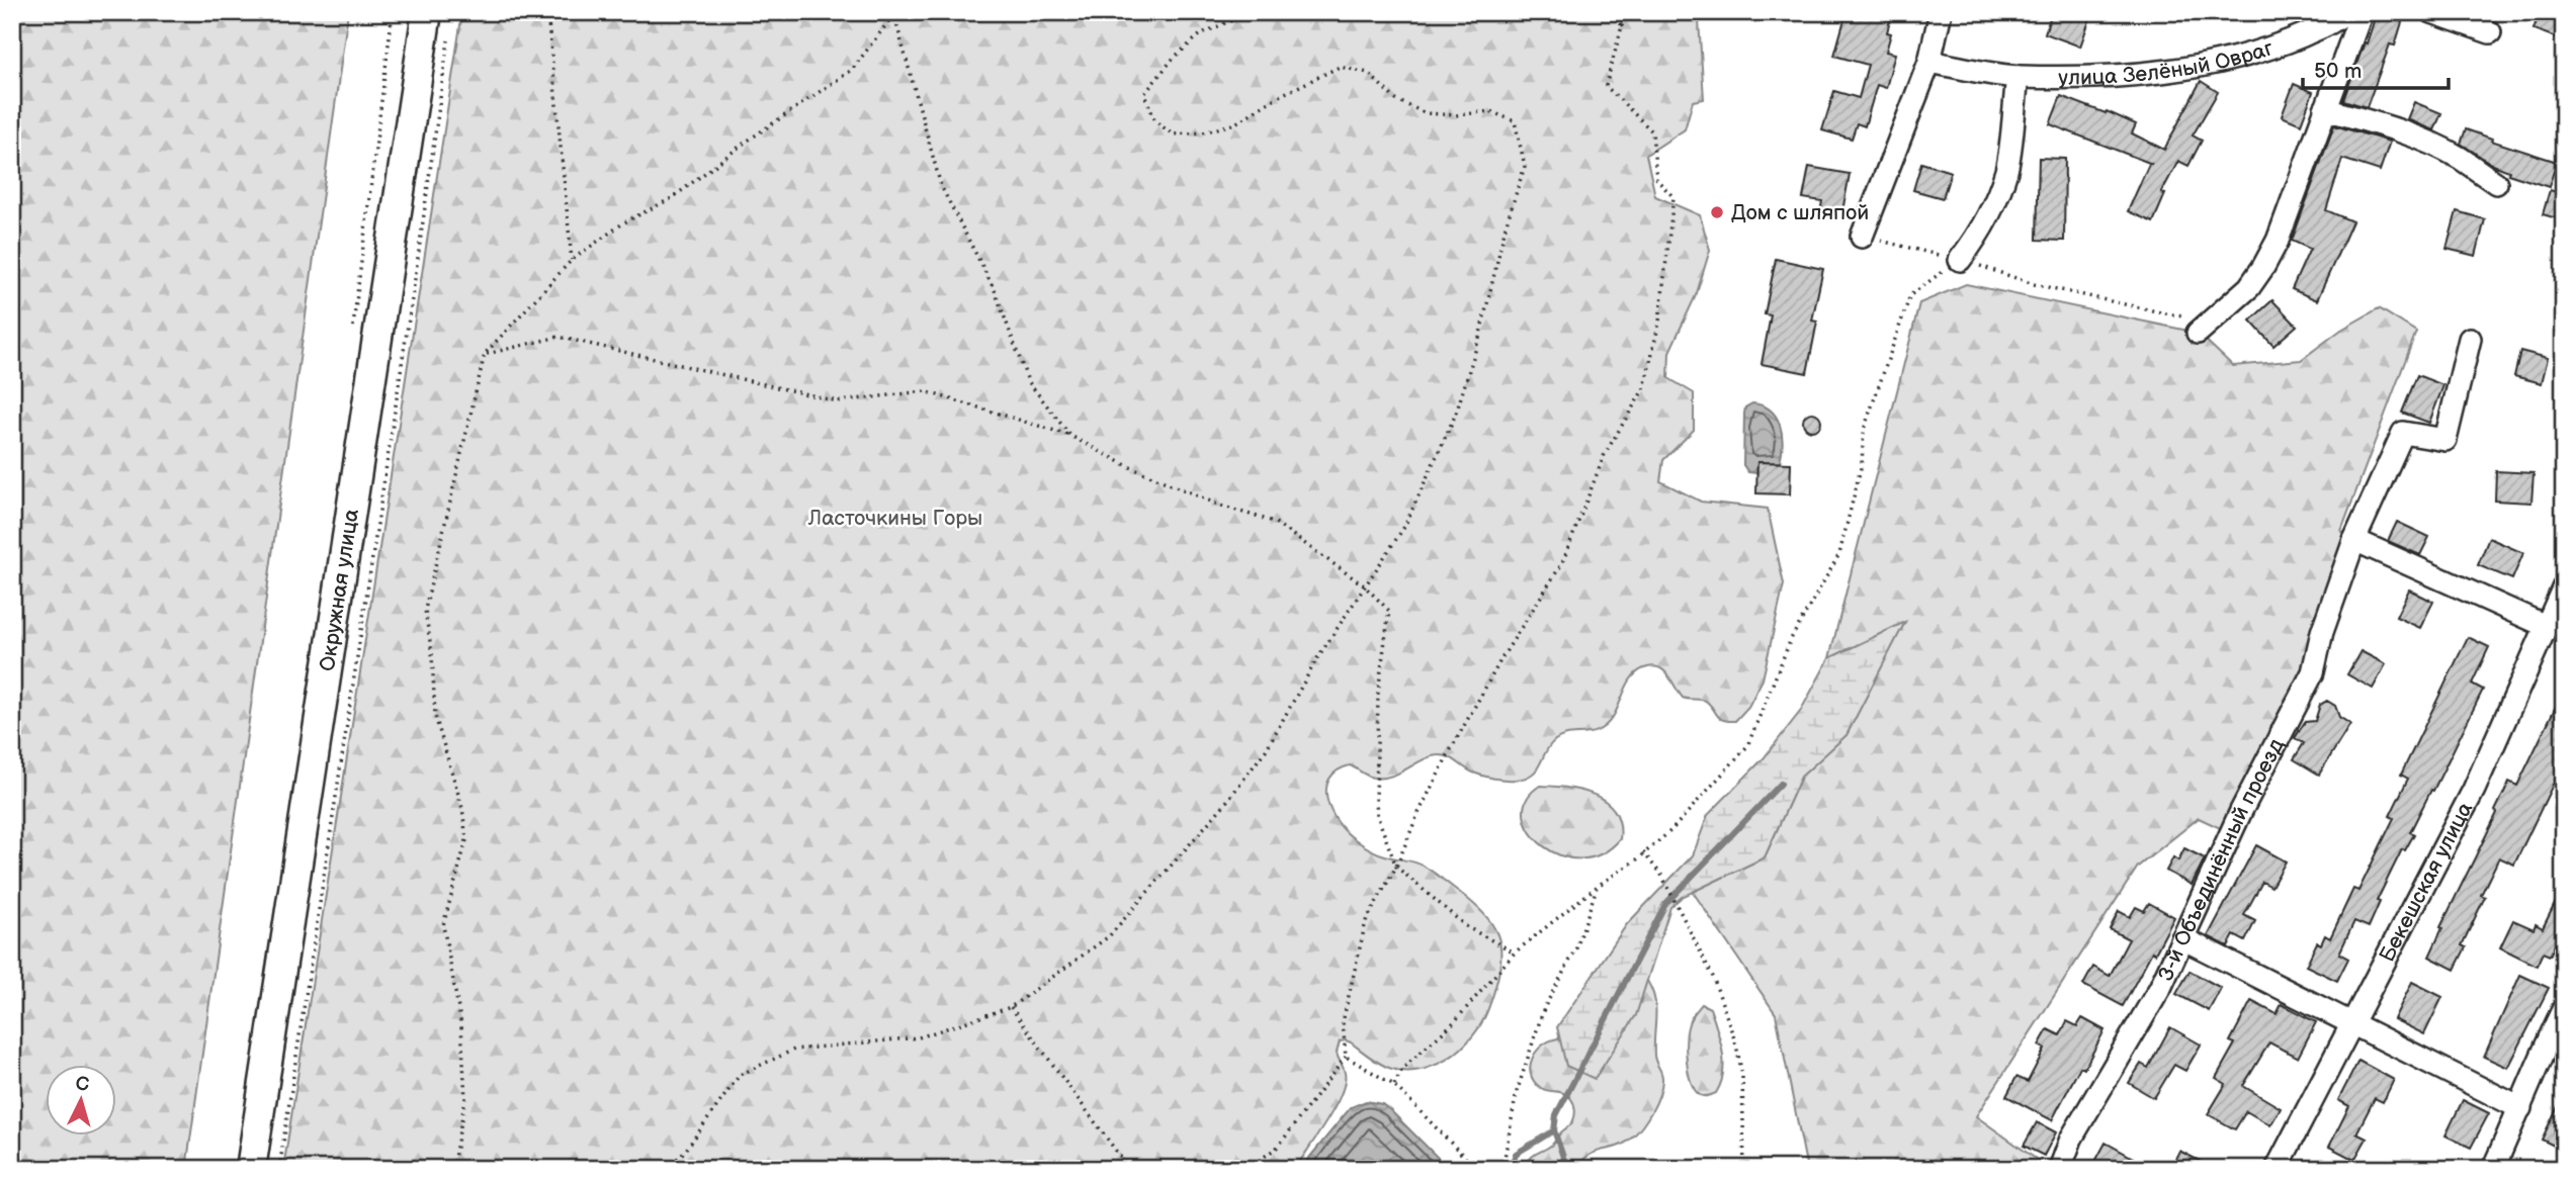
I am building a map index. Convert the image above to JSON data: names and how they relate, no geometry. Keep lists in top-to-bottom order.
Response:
{
  "streets": {
    "main road": ["Окружная улица"],
    "street": ["улица Зелёный Овраг", "3-й Объединённый проезд", "Бекешская улица"]
  },
  "parks": ["Ласточкины Горы"],
  "places": ["Дом с шляпой"],
  "scale_bar": "50 m",
  "north": "top"
}
